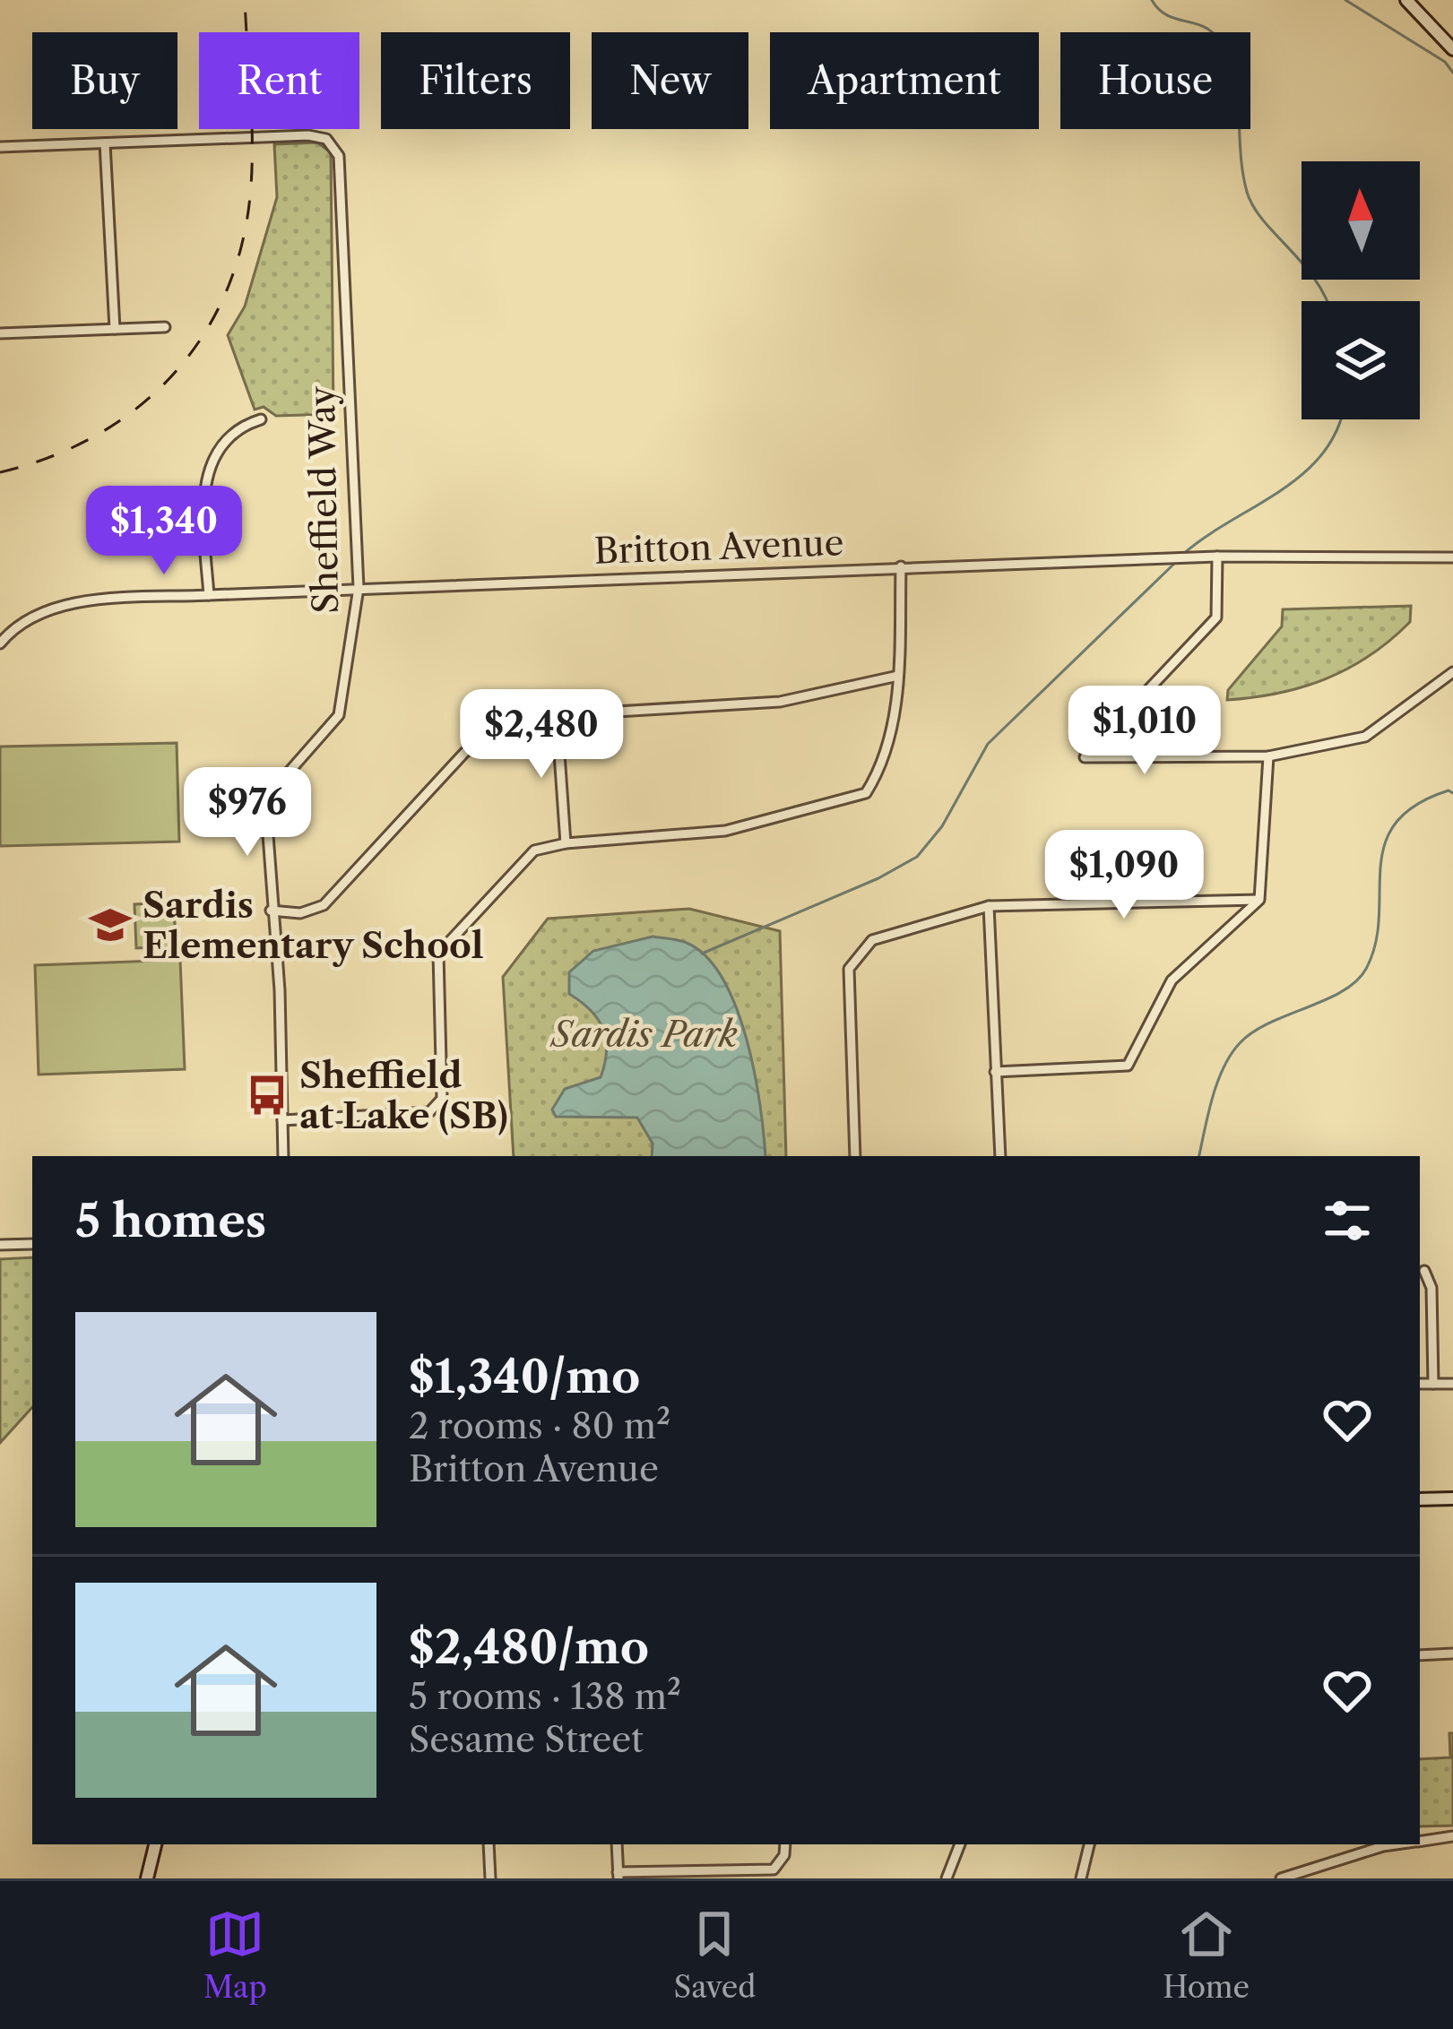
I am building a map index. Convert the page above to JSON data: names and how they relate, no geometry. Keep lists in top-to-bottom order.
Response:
{
  "streets": {
    "street": ["Sheffield Way", "Britton Avenue"]
  },
  "crossings": [
    ["Sheffield Way", "Britton Avenue"]
  ],
  "parks": ["Sardis Park"],
  "places": {
    "school or university": ["Sardis Elementary School"],
    "bus stop": ["Sheffield at Lake (SB)"]
  },
  "north": "top",
  "page": {
    "chip": [
      "Buy",
      "Rent",
      "Filters",
      "New",
      "Apartment",
      "House"
    ],
    "price": [
      "$1,340",
      "$1,010",
      "$2,480",
      "$976",
      "$1,090"
    ],
    "heading": "5 homes",
    "list": [
      {
        "name": "$1,340/mo",
        "note": "2 rooms · 80 m² · Britton Avenue"
      },
      {
        "name": "$2,480/mo",
        "note": "5 rooms · 138 m² · Sesame Street"
      }
    ],
    "tabs": ["Map", "Saved", "Home"]
  }
}
